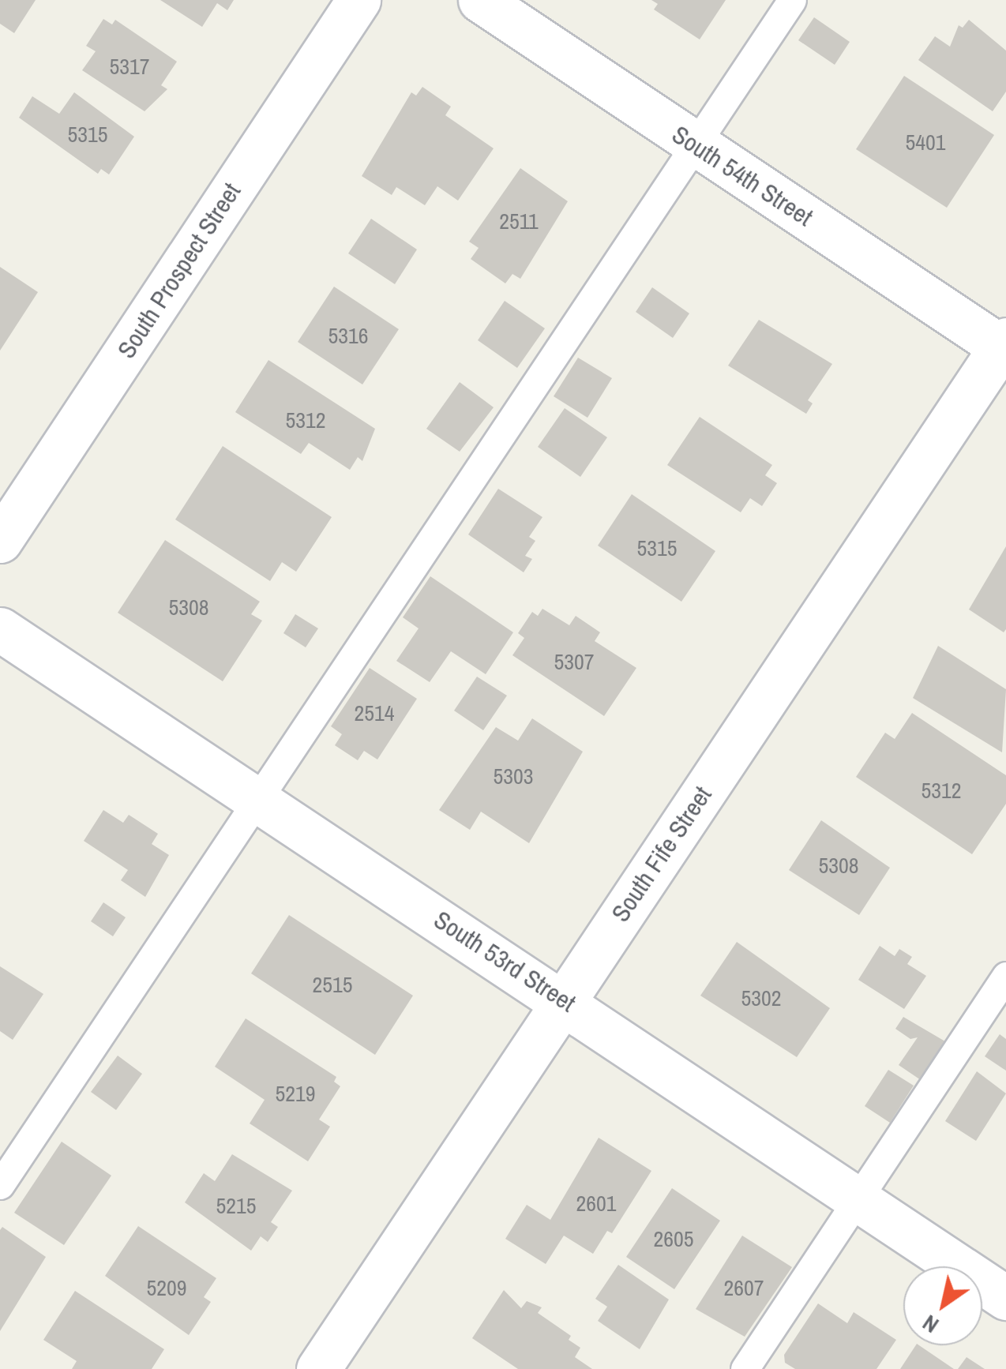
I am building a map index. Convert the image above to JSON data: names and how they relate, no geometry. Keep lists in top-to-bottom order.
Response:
{
  "streets": {
    "street": [
      "South 54th Street",
      "South Prospect Street",
      "South Fife Street",
      "South 53rd Street"
    ]
  },
  "crossings": [
    ["South 54th Street", "South Fife Street"],
    ["South Fife Street", "South 53rd Street"]
  ],
  "house_numbers": [
    "5317",
    "5315",
    "5401",
    "2511",
    "5316",
    "5312",
    "5315",
    "5308",
    "5307",
    "2514",
    "5303",
    "5312",
    "5308",
    "2515",
    "5302",
    "5219",
    "2601",
    "5215",
    "2605",
    "5209",
    "2607"
  ],
  "north": "bottom left"
}
